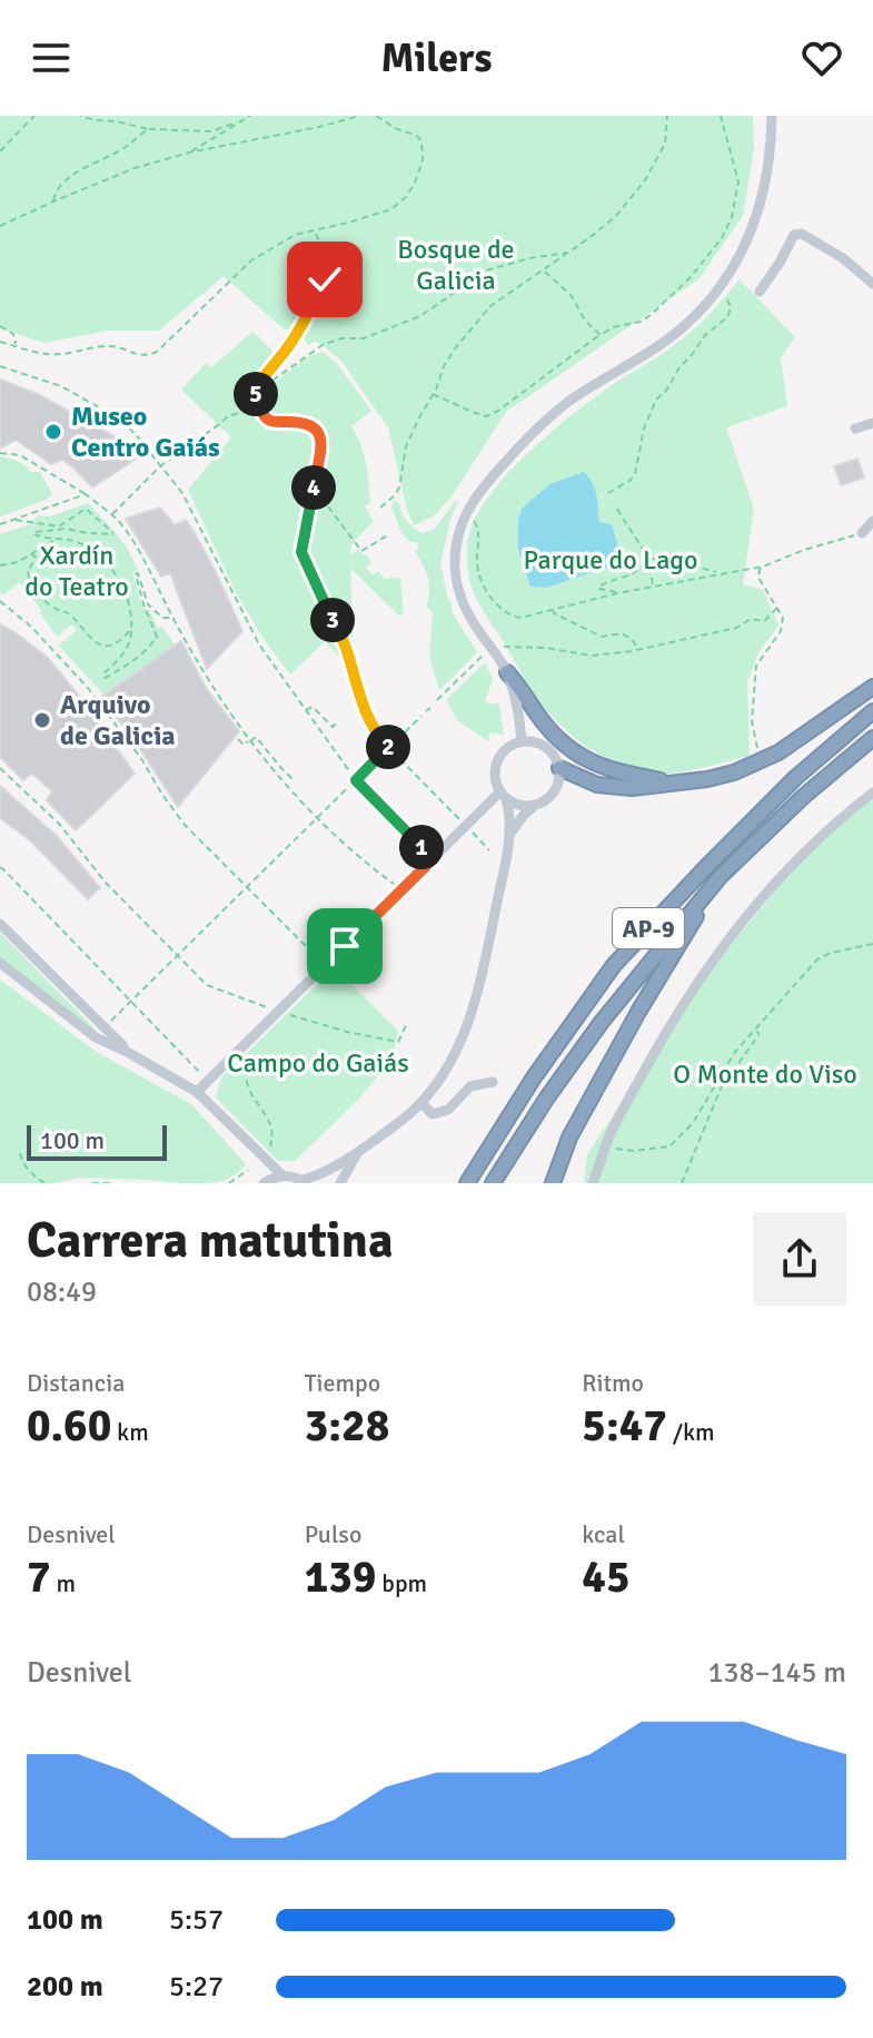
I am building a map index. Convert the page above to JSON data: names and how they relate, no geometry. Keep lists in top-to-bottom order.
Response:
{
  "streets": {
    "highway": ["AP-9"]
  },
  "parks": [
    "Bosque de Galicia",
    "Xardín do Teatro",
    "Parque do Lago",
    "Campo do Gaiás",
    "O Monte do Viso"
  ],
  "places": ["Museo Centro Gaiás", "Arquivo de Galicia"],
  "scale_bar": "100 m",
  "page": {
    "header": "Milers",
    "pins": [
      "5",
      "4",
      "3",
      "2",
      "1"
    ],
    "scale": "100 m",
    "heading": ["Carrera matutina", "08:49"],
    "stats": [
      ["Distancia", "0.60 km"],
      ["Tiempo", "3:28"],
      ["Ritmo", "5:47 /km"],
      ["Desnivel", "7 m"],
      ["Pulso", "139 bpm"],
      ["kcal", "45"]
    ],
    "chart": ["Desnivel", "138–145 m"],
    "list": [
      {
        "name": "100 m",
        "note": "5:57"
      },
      {
        "name": "200 m",
        "note": "5:27"
      }
    ]
  }
}
